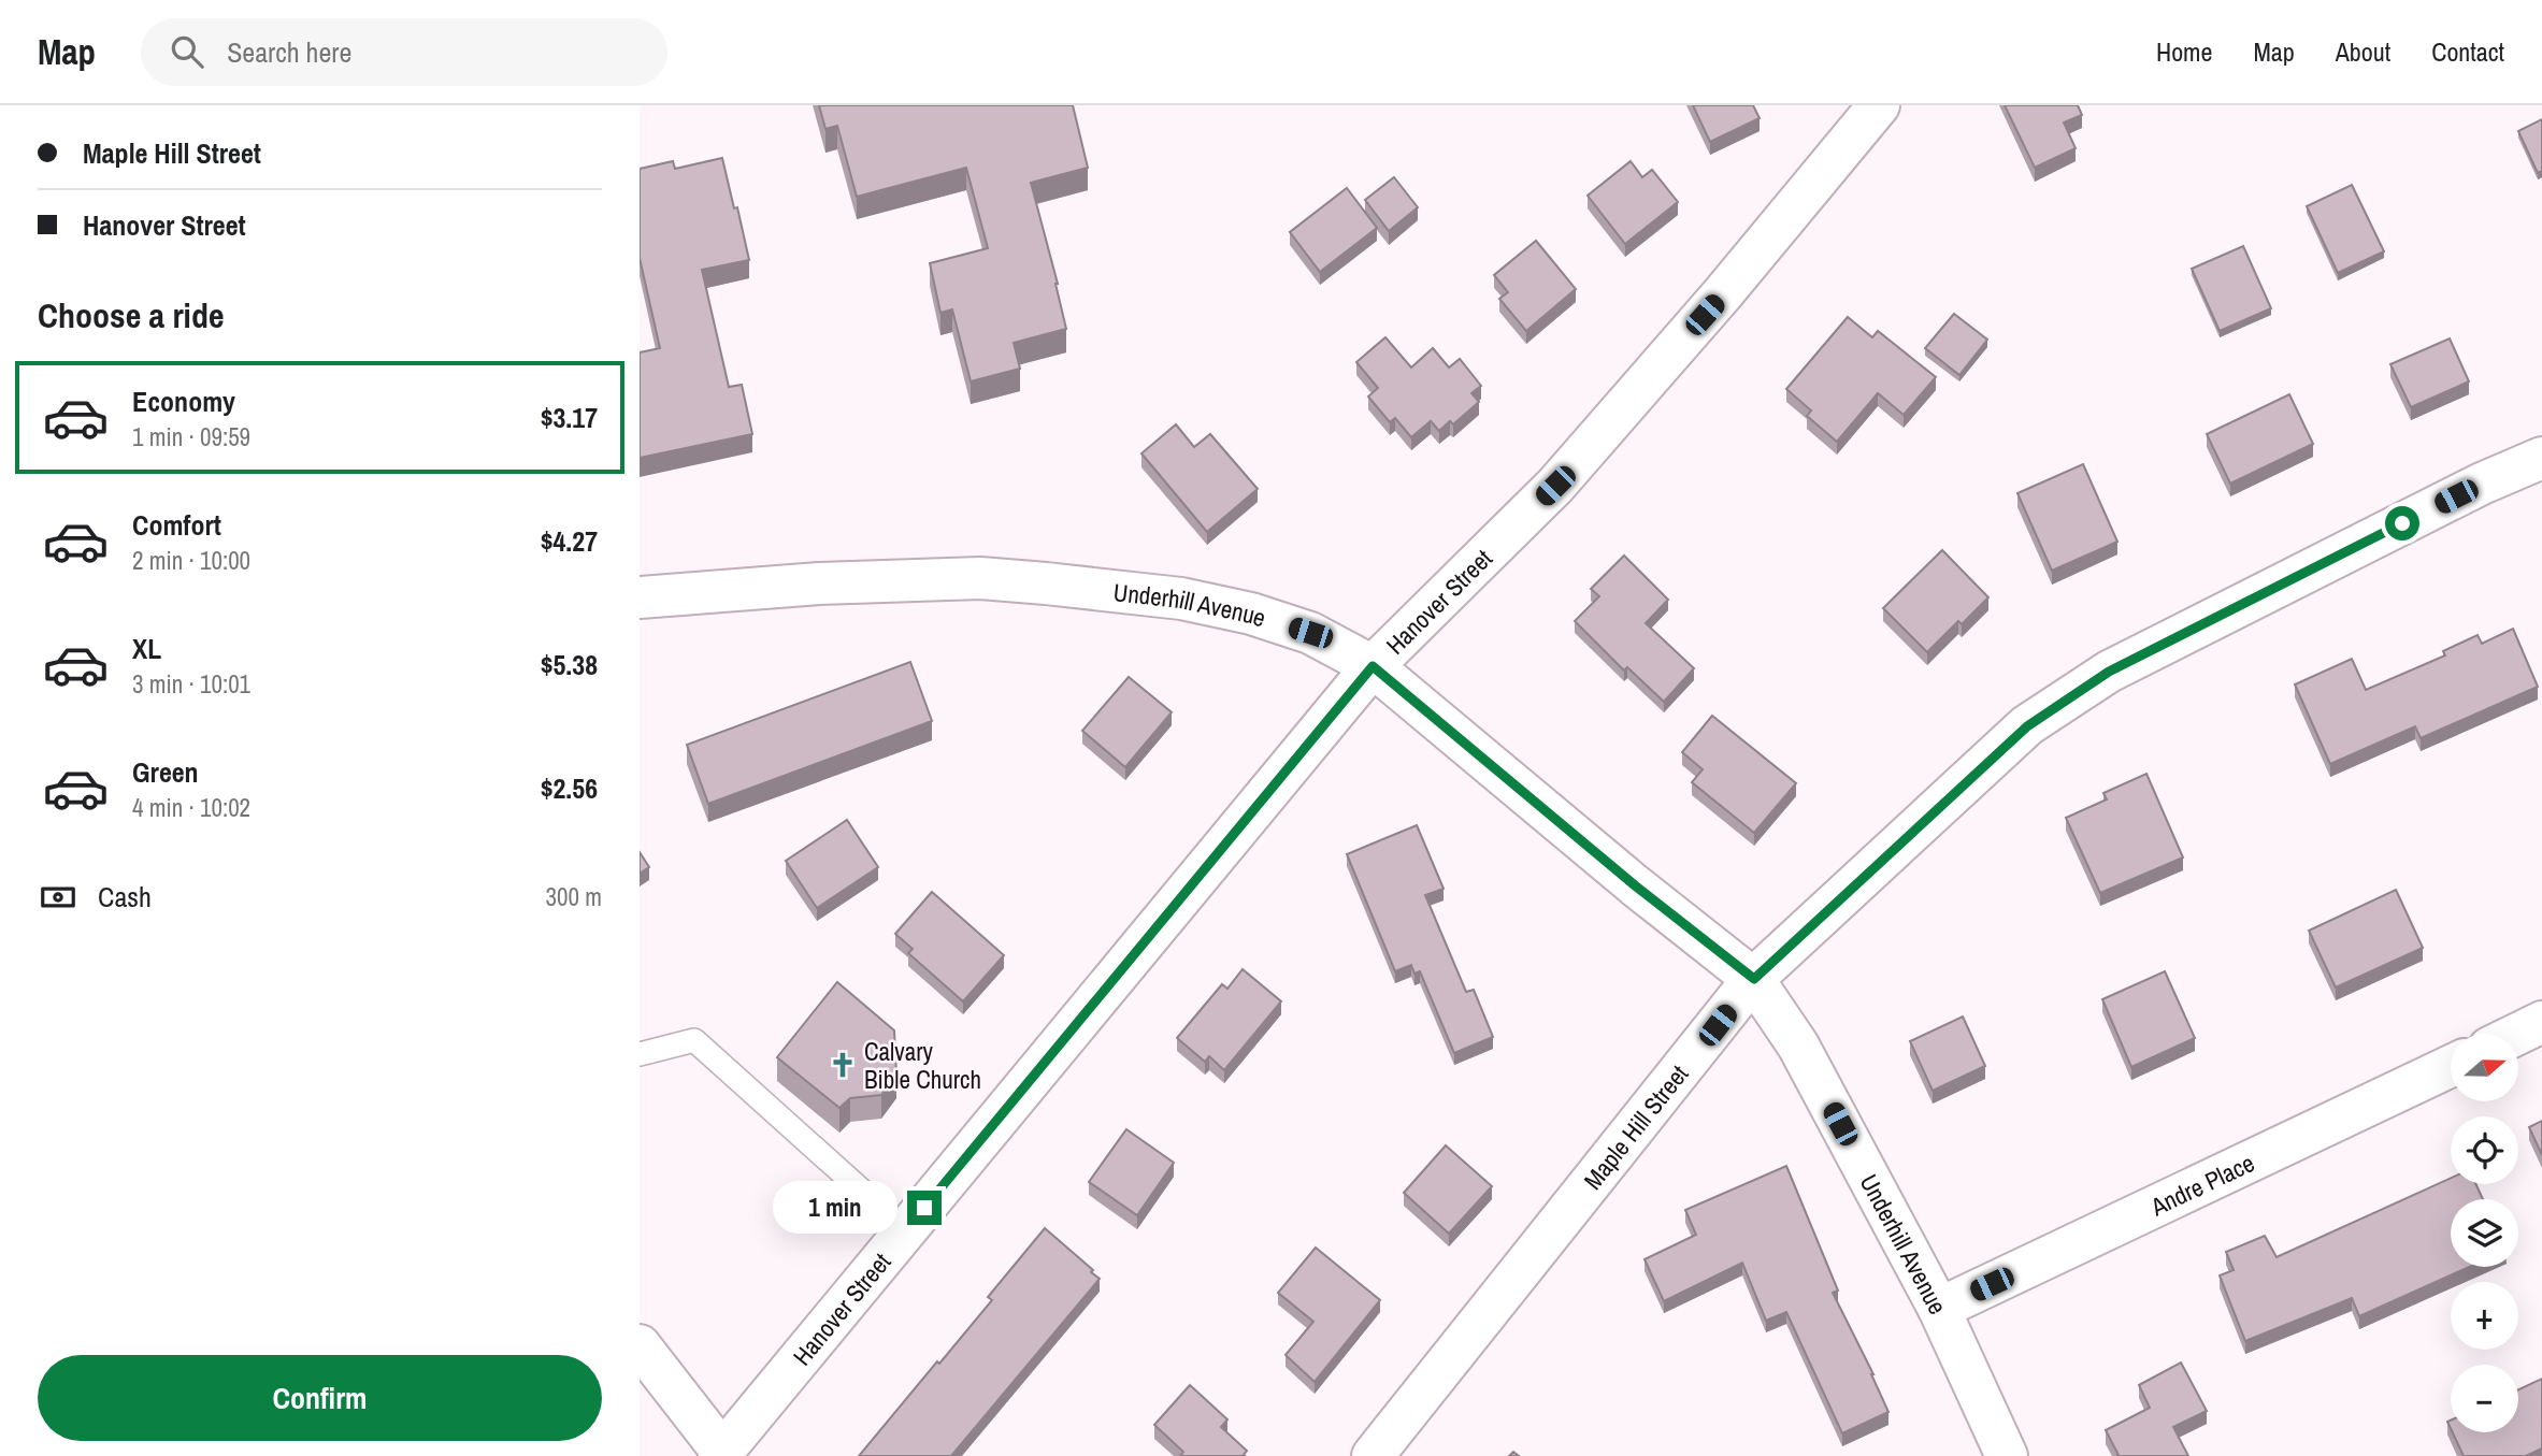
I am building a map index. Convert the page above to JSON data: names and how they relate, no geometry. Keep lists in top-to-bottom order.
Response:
{
  "streets": {
    "street": [
      "Hanover Street",
      "Underhill Avenue",
      "Maple Hill Street",
      "Andre Place"
    ]
  },
  "crossings": [
    ["Hanover Street", "Underhill Avenue"],
    ["Underhill Avenue", "Maple Hill Street"],
    ["Underhill Avenue", "Andre Place"]
  ],
  "places": {
    "church": ["Calvary Bible Church"]
  },
  "north": "right",
  "page": {
    "header": "Map",
    "search": "Search here",
    "nav": [
      "Home",
      "Map",
      "About",
      "Contact"
    ],
    "banner": ["Maple Hill Street", "Hanover Street"],
    "heading": "Choose a ride",
    "list": [
      {
        "name": "Economy",
        "note": "1 min · 09:59",
        "value": "$3.17"
      },
      {
        "name": "Comfort",
        "note": "2 min · 10:00",
        "value": "$4.27"
      },
      {
        "name": "XL",
        "note": "3 min · 10:01",
        "value": "$5.38"
      },
      {
        "name": "Green",
        "note": "4 min · 10:02",
        "value": "$2.56"
      }
    ],
    "pay": ["Cash", "300 m"],
    "map_buttons": ["+", "−"],
    "bubble": "1 min",
    "buttons": "Confirm"
  }
}
